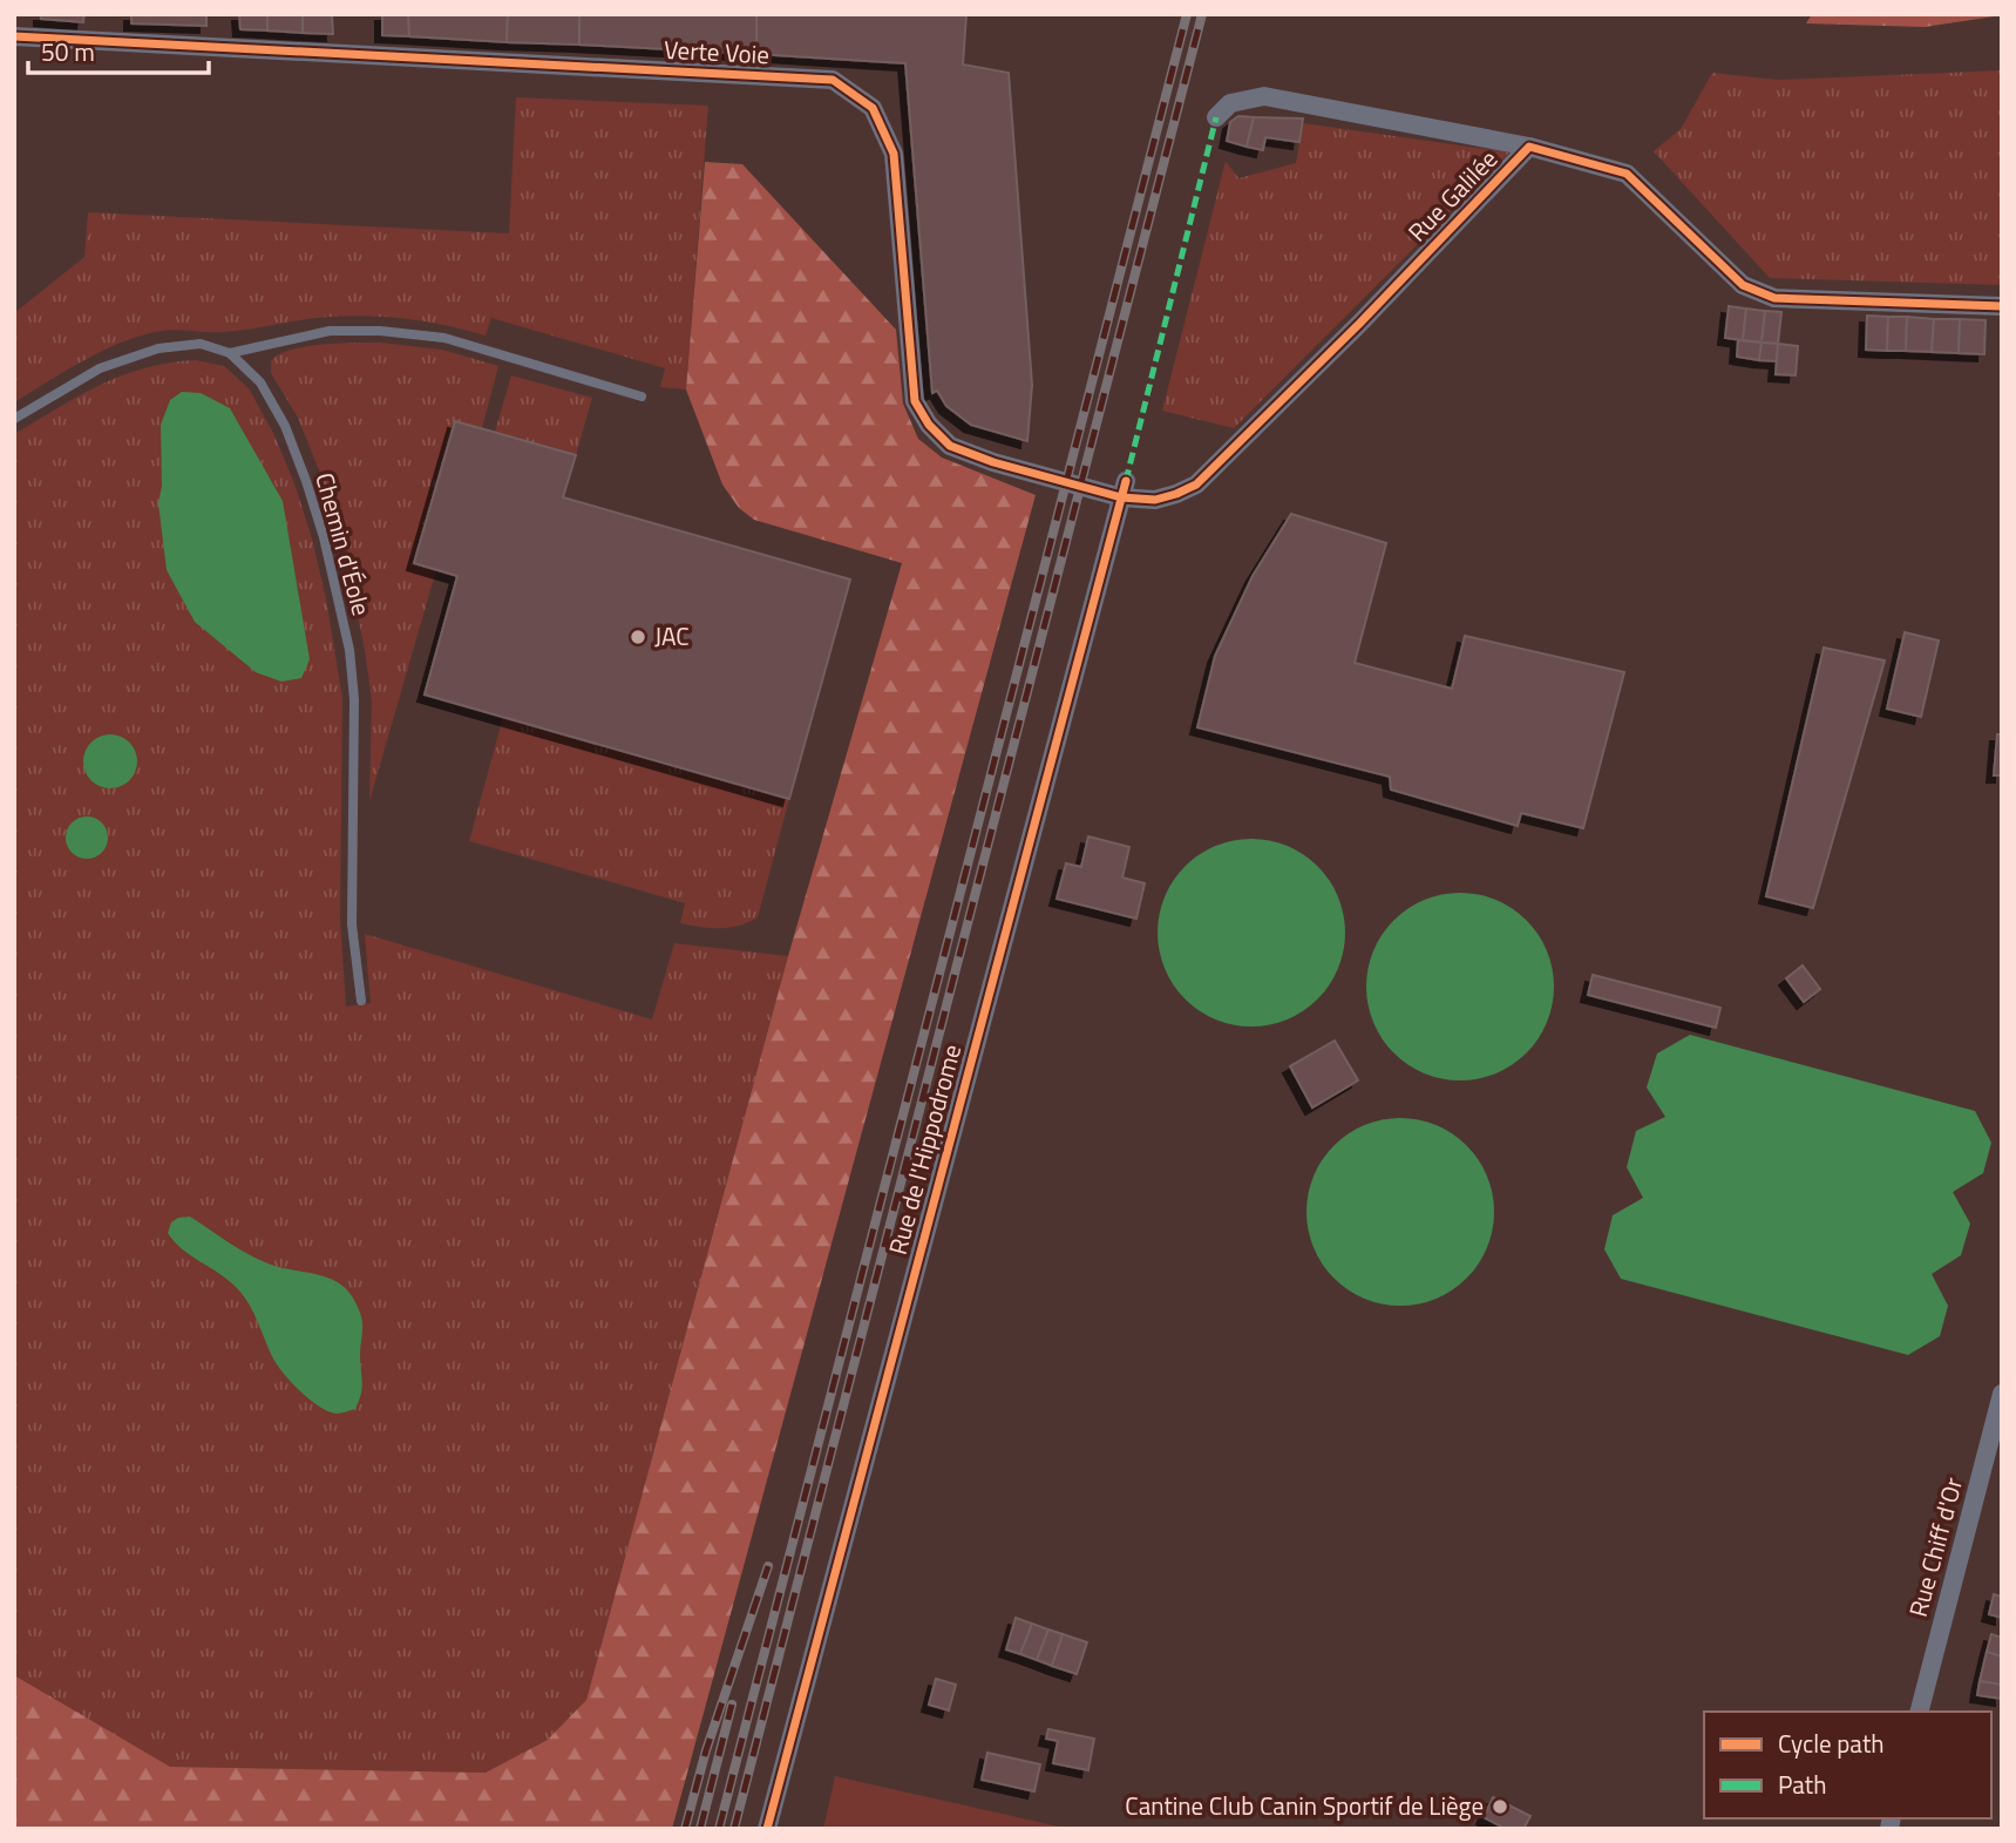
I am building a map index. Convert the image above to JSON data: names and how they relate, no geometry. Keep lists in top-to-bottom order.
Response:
{
  "streets": {
    "street": [
      "Verte Voie",
      "Rue Galilée",
      "Rue de l'Hippodrome",
      "Rue Chiff d'Or"
    ],
    "lane": ["Chemin d'Éole"]
  },
  "crossings": [
    ["Verte Voie", "Rue Galilée"],
    ["Verte Voie", "Rue de l'Hippodrome"],
    ["Rue Galilée", "Rue de l'Hippodrome"]
  ],
  "places": ["JAC", "Cantine Club Canin Sportif de Liège"],
  "legend": ["Cycle path", "Path"],
  "scale_bar": "50 m"
}
